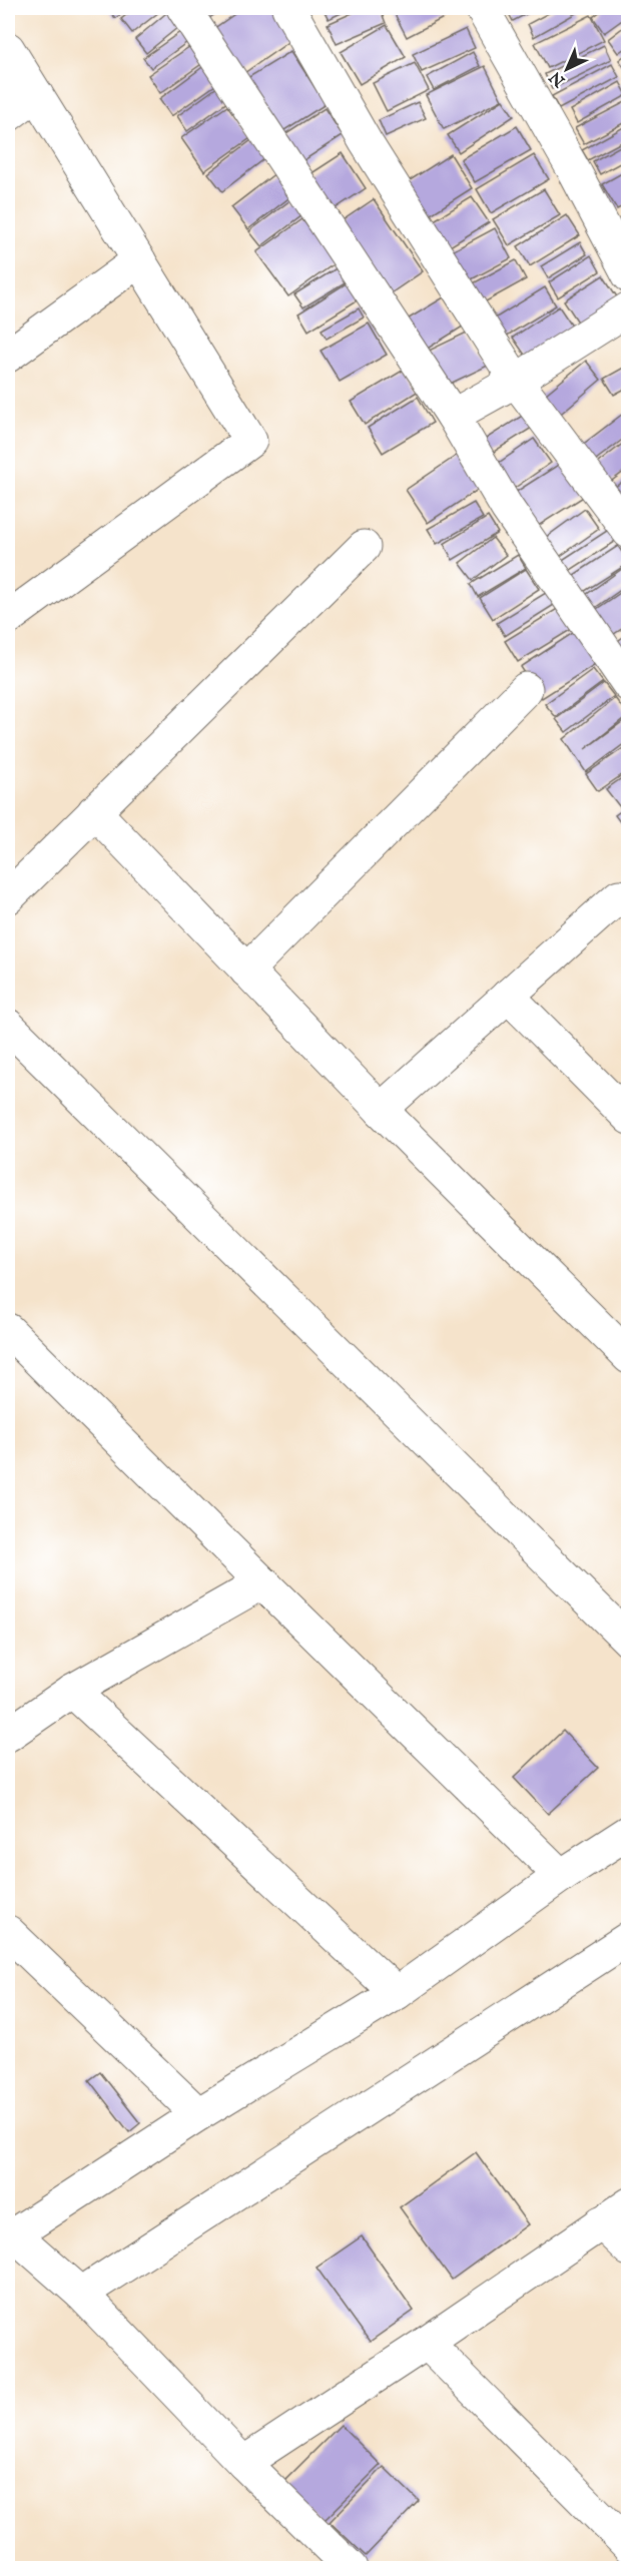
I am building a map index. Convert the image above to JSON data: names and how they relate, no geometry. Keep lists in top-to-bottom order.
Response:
{
  "north": "bottom left"
}
